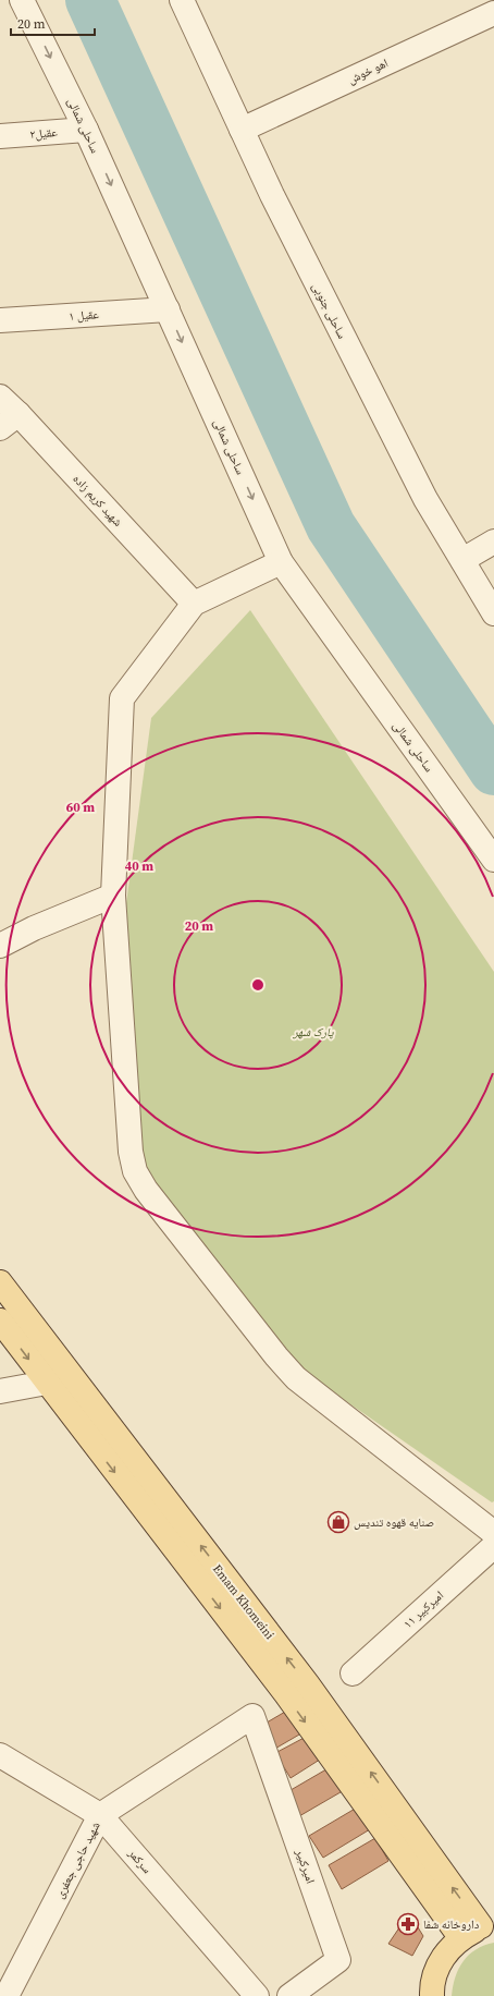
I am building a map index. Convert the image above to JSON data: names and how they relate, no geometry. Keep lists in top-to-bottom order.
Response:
{
  "streets": {
    "main road": ["Emam Khomeini"],
    "street": [
      "اهو خوش",
      "ساحلی شمالی",
      "عقیل۲",
      "ساحلی جنوبی",
      "عقیل ۱",
      "شهید کریم زاده",
      "امیرکبیر ۱۱",
      "شهید حاجی جعفری",
      "سرکمر",
      "امیرکبیر"
    ]
  },
  "crossings": [
    ["اهو خوش", "ساحلی جنوبی"],
    ["ساحلی شمالی", "عقیل۲"],
    ["ساحلی شمالی", "عقیل ۱"],
    ["شهید حاجی جعفری", "سرکمر"],
    ["شهید حاجی جعفری", "امیرکبیر"]
  ],
  "one_way": ["ساحلی شمالی"],
  "parks": ["پارک شهر"],
  "places": {
    "shop": ["صنایه قهوه تندیس"],
    "pharmacy": ["داروخانه شفا"]
  },
  "scale_bar": "20 m",
  "rings": ["60 m", "40 m", "20 m"]
}
